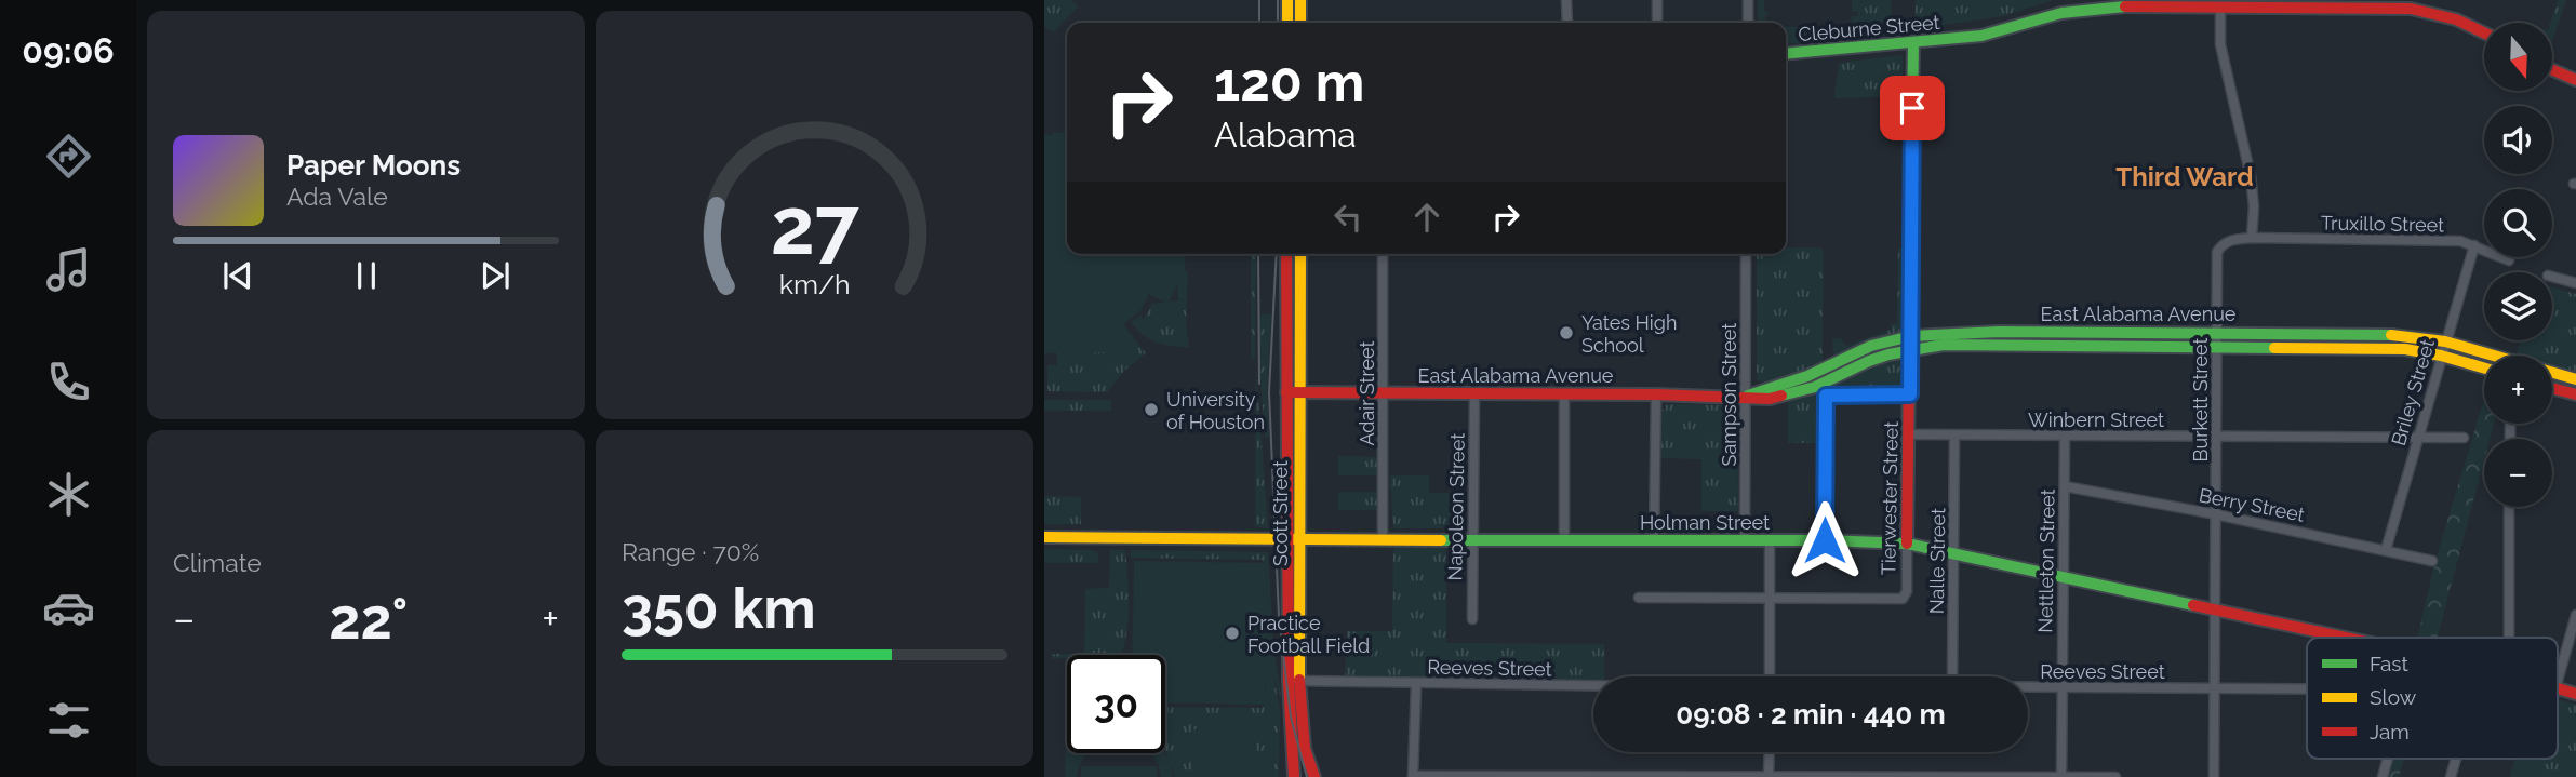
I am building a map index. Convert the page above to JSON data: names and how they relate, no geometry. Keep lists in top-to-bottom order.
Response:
{
  "streets": {
    "street": [
      "Cleburne Street",
      "Truxillo Street",
      "East Alabama Avenue",
      "Briley Street",
      "Adair Street",
      "Sampson Street",
      "Burkett Street",
      "Winbern Street",
      "Tierwester Street",
      "Berry Street",
      "Napoleon Street",
      "Scott Street",
      "Holman Street",
      "Nalle Street",
      "Nettleton Street",
      "Reeves Street"
    ]
  },
  "crossings": [
    ["Cleburne Street", "Tierwester Street"],
    ["Truxillo Street", "Briley Street"],
    ["Truxillo Street", "Burkett Street"],
    ["East Alabama Avenue", "Briley Street"],
    ["East Alabama Avenue", "Adair Street"],
    ["East Alabama Avenue", "Sampson Street"],
    ["East Alabama Avenue", "Burkett Street"],
    ["East Alabama Avenue", "Tierwester Street"],
    ["East Alabama Avenue", "Napoleon Street"],
    ["East Alabama Avenue", "Scott Street"],
    ["Briley Street", "Winbern Street"],
    ["Briley Street", "Berry Street"],
    ["Adair Street", "Holman Street"],
    ["Sampson Street", "Holman Street"],
    ["Burkett Street", "Winbern Street"],
    ["Burkett Street", "Berry Street"],
    ["Burkett Street", "Holman Street"],
    ["Burkett Street", "Reeves Street"],
    ["Winbern Street", "Tierwester Street"],
    ["Winbern Street", "Nalle Street"],
    ["Winbern Street", "Nettleton Street"],
    ["Tierwester Street", "Holman Street"],
    ["Berry Street", "Nettleton Street"],
    ["Napoleon Street", "Holman Street"],
    ["Scott Street", "Holman Street"],
    ["Scott Street", "Reeves Street"],
    ["Holman Street", "Nalle Street"],
    ["Holman Street", "Nettleton Street"],
    ["Nettleton Street", "Reeves Street"]
  ],
  "districts": ["Third Ward"],
  "places": ["Yates High School", "University of Houston", "Practice Football Field"],
  "legend": ["Fast", "Slow", "Jam"],
  "north": "bottom",
  "page": {
    "tabs": "09:06",
    "map_buttons": ["+", "−"],
    "turn": ["120 m", "Alabama"],
    "song": ["Paper Moons", "Ada Vale"],
    "tile": [
      "Climate",
      ["Range · 70%", "350 km"]
    ],
    "heat": ["−", "22°", "+"],
    "limit": "30",
    "trip": "09:08 · 2 min · 440 m",
    "gauge": ["27", "km/h"]
  }
}
